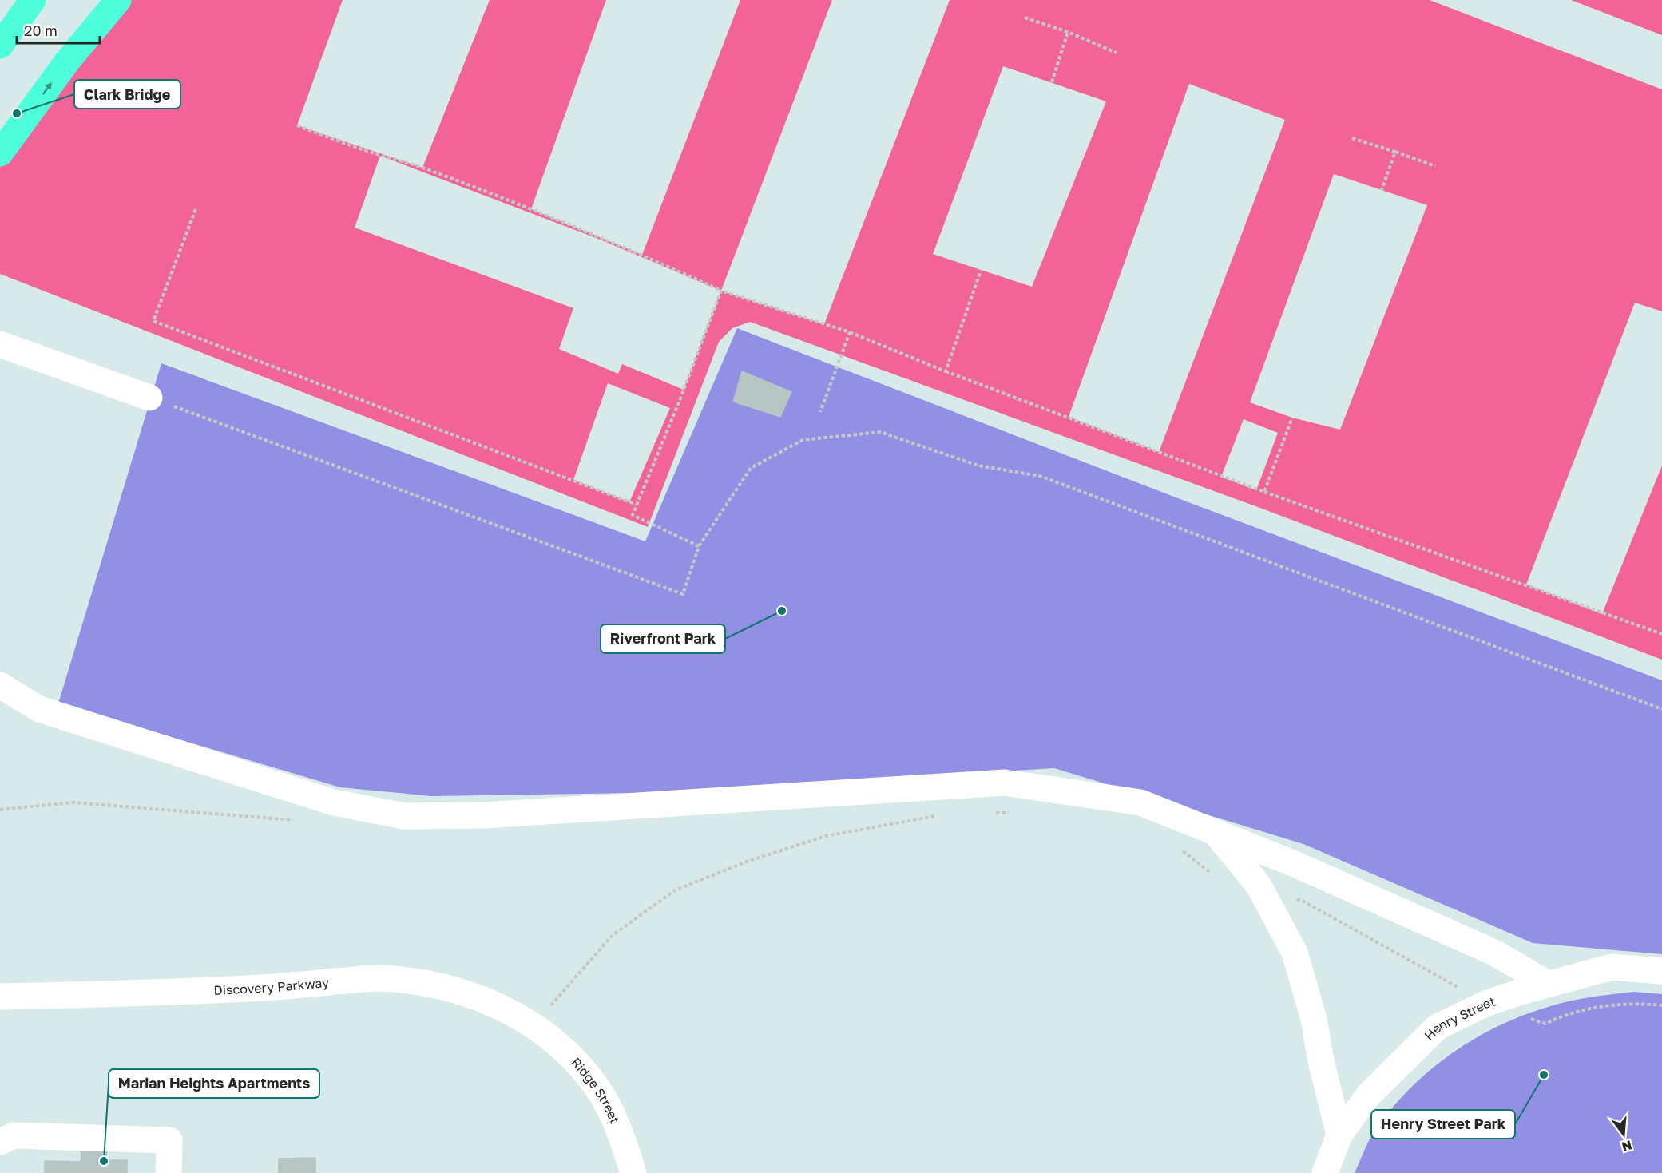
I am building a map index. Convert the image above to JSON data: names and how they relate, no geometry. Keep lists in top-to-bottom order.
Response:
{
  "streets": {
    "street": ["Discovery Parkway", "Henry Street", "Ridge Street"]
  },
  "crossings": [
    ["Discovery Parkway", "Ridge Street"]
  ],
  "places": [
    "Clark Bridge",
    "Riverfront Park",
    "Henry Street Park",
    "Marian Heights Apartments"
  ],
  "scale_bar": "20 m",
  "north": "bottom"
}
